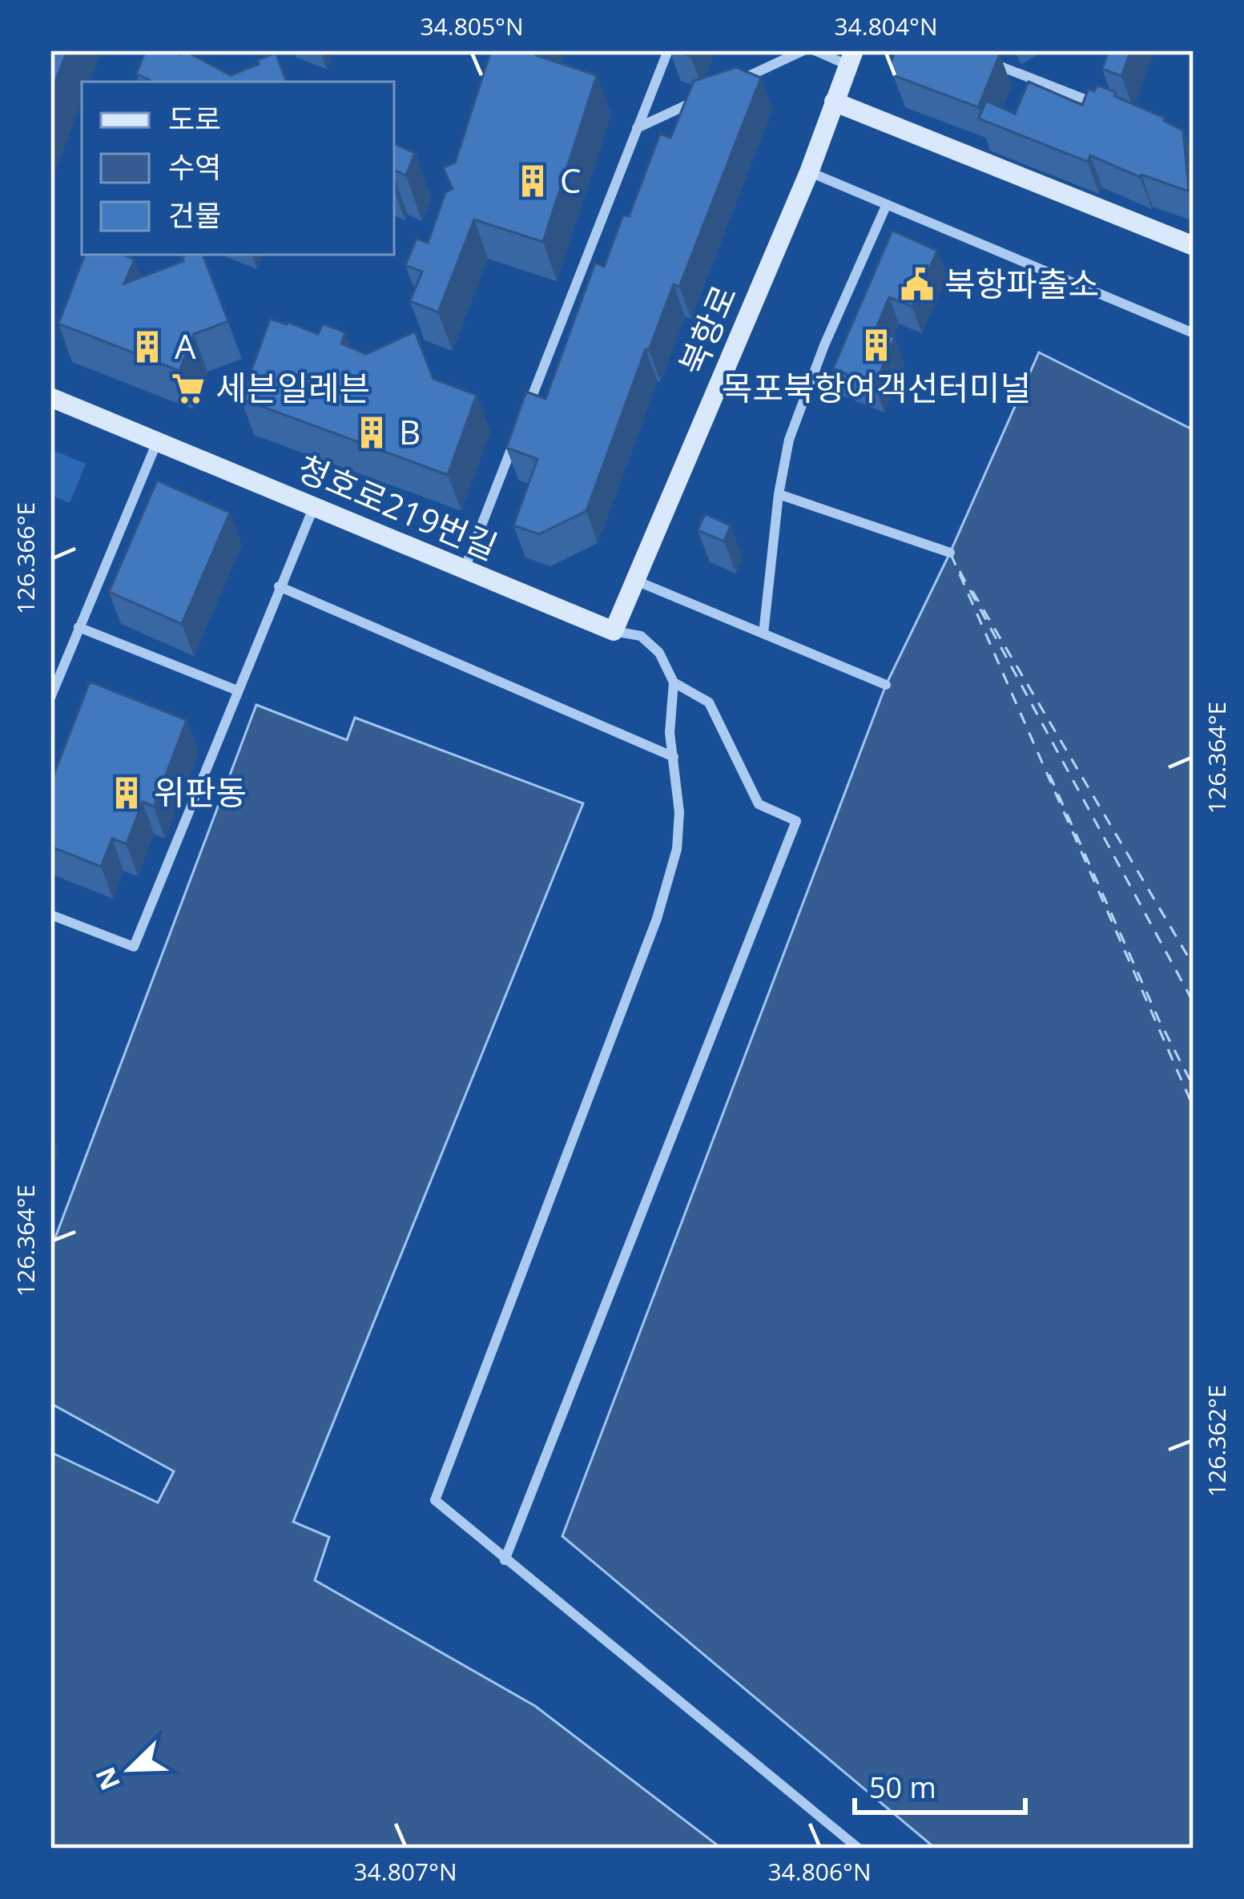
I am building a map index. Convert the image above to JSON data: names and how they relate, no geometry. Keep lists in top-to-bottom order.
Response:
{
  "streets": {
    "street": ["북항로", "청호로219번길"]
  },
  "crossings": [
    ["북항로", "청호로219번길"]
  ],
  "places": {
    "building": [
      "C",
      "목포북항여객선터미널",
      "A",
      "B",
      "위판동"
    ],
    "public building": ["북항파출소"],
    "supermarket": ["세븐일레븐"]
  },
  "legend": ["도로", "수역", "건물"],
  "scale_bar": "50 m",
  "north": "bottom left",
  "coordinates": [
    "34.805°N",
    "34.804°N",
    "126.366°E",
    "126.364°E",
    "126.362°E",
    "34.807°N",
    "34.806°N"
  ]
}
